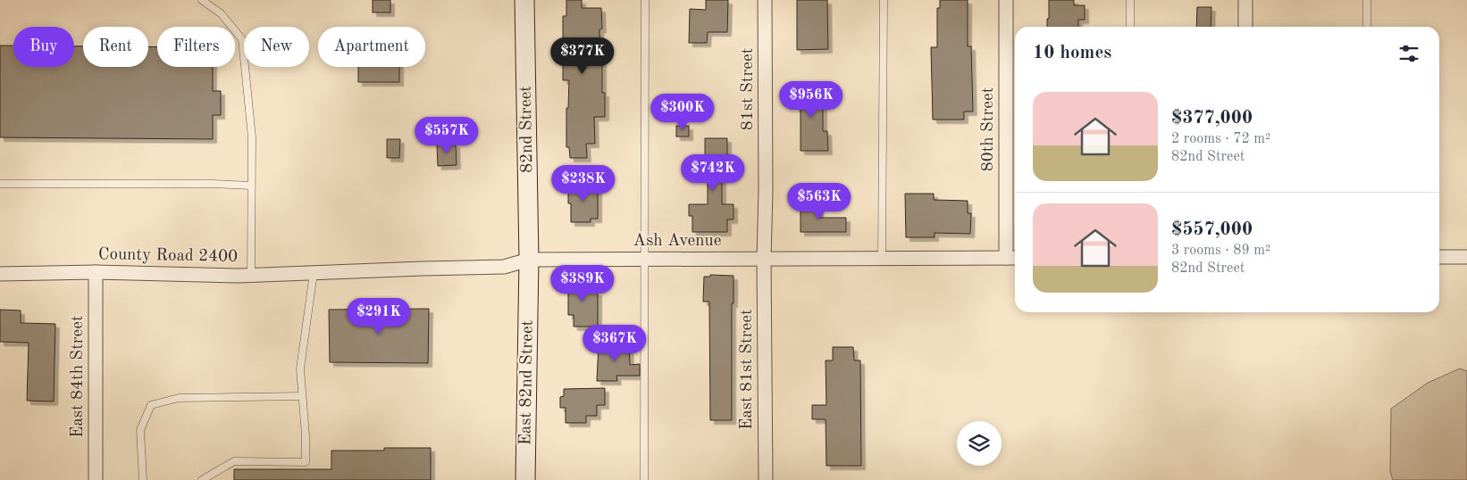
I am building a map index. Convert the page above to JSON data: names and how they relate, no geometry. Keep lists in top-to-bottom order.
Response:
{
  "streets": {
    "street": [
      "81st Street",
      "82nd Street",
      "80th Street",
      "Ash Avenue",
      "County Road 2400",
      "East 81st Street",
      "East 84th Street",
      "East 82nd Street"
    ]
  },
  "crossings": [
    ["81st Street", "Ash Avenue"],
    ["81st Street", "East 81st Street"],
    ["82nd Street", "Ash Avenue"],
    ["82nd Street", "East 82nd Street"],
    ["80th Street", "Ash Avenue"],
    ["Ash Avenue", "County Road 2400"],
    ["Ash Avenue", "East 81st Street"],
    ["Ash Avenue", "East 82nd Street"],
    ["County Road 2400", "East 84th Street"]
  ],
  "page": {
    "chip": [
      "Buy",
      "Rent",
      "Filters",
      "New",
      "Apartment"
    ],
    "heading": "10 homes",
    "price": [
      "$377K",
      "$956K",
      "$300K",
      "$557K",
      "$742K",
      "$238K",
      "$563K",
      "$389K",
      "$291K",
      "$367K"
    ],
    "list": [
      {
        "name": "$377,000",
        "note": "2 rooms · 72 m² · 82nd Street"
      },
      {
        "name": "$557,000",
        "note": "3 rooms · 89 m² · 82nd Street"
      }
    ]
  }
}
